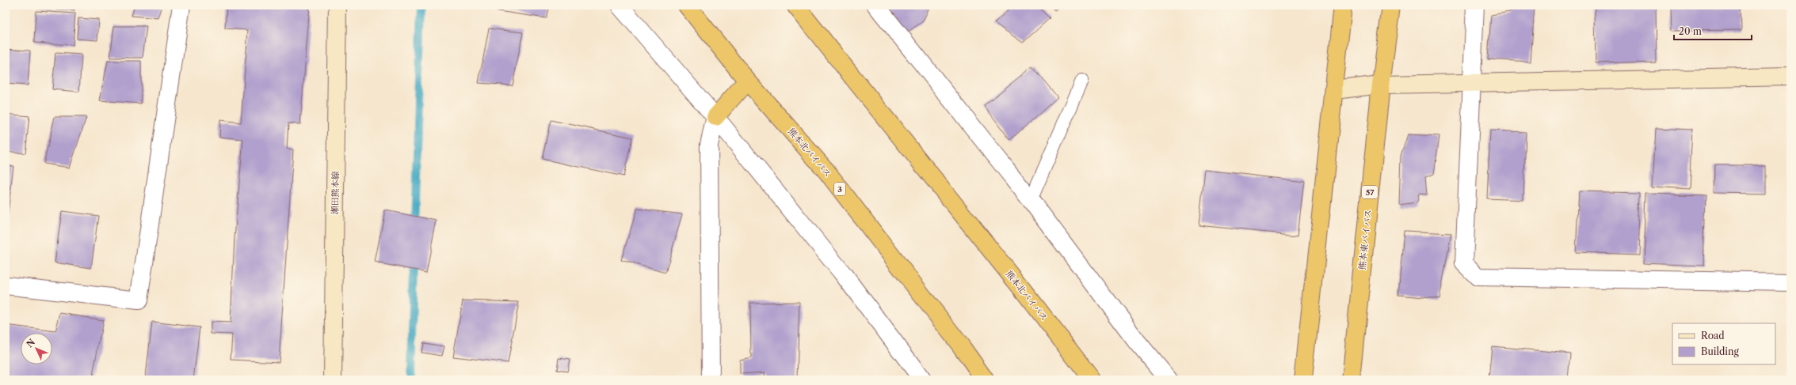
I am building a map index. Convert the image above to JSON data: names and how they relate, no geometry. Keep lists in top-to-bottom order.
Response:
{
  "streets": {
    "highway": [
      "熊本北バイパス",
      "3",
      "57",
      "熊本東バイパス"
    ],
    "street": ["瀬田熊本線"]
  },
  "legend": ["Road", "Building"],
  "scale_bar": "20 m",
  "north": "top left"
}
